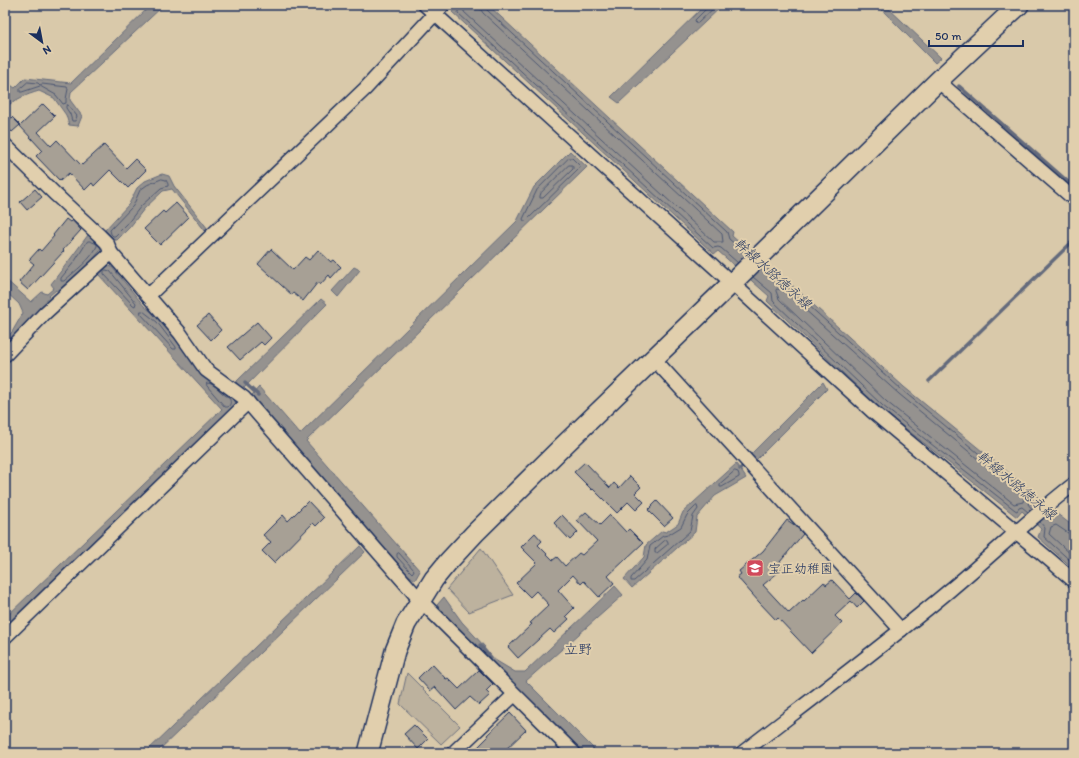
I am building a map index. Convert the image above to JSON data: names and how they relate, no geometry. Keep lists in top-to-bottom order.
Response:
{
  "districts": ["立野"],
  "water": ["幹線水路徳永線"],
  "places": {
    "school or university": ["宝正幼稚園"]
  },
  "scale_bar": "50 m",
  "north": "bottom right"
}
